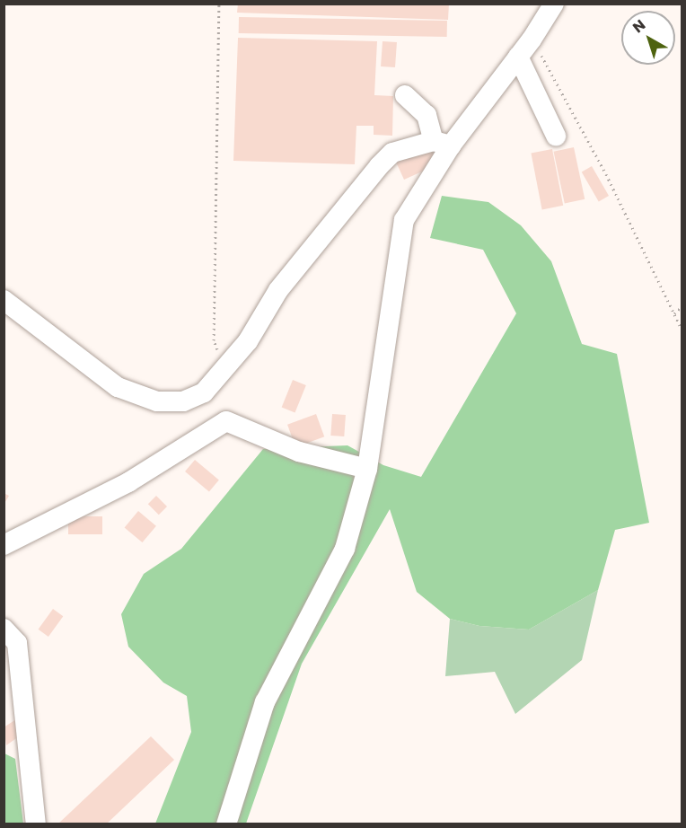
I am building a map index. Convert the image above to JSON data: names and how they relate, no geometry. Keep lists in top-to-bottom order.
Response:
{
  "north": "top left"
}
